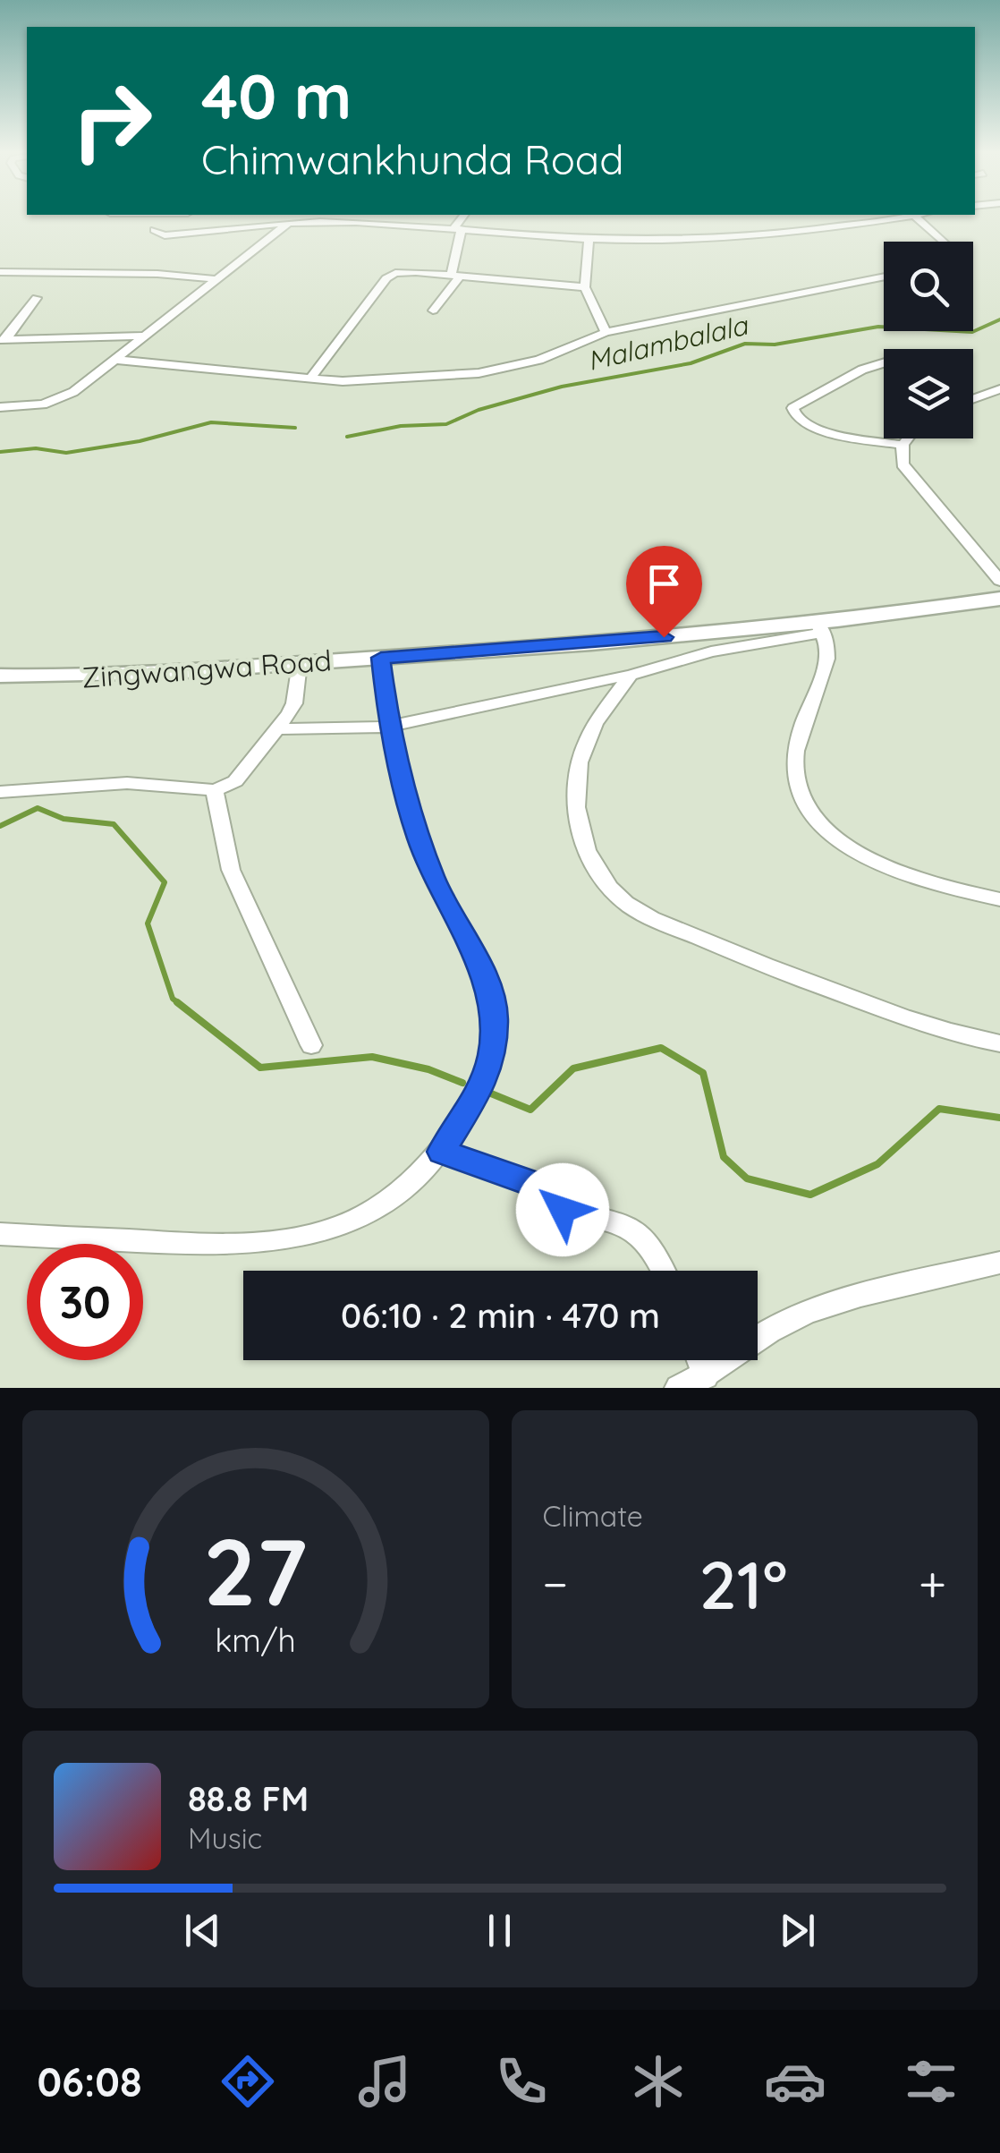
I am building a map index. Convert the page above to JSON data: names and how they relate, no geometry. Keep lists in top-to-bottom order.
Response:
{
  "streets": {
    "street": ["Zingwangwa Road"]
  },
  "water": ["Malambalala"],
  "page": {
    "turn": ["40 m", "Chimwankhunda Road"],
    "limit": "30",
    "trip": "06:10 · 2 min · 470 m",
    "tile": "Climate",
    "heat": ["−", "21°", "+"],
    "song": ["88.8 FM", "Music"],
    "tabs": "06:08",
    "gauge": ["27", "km/h"]
  }
}
